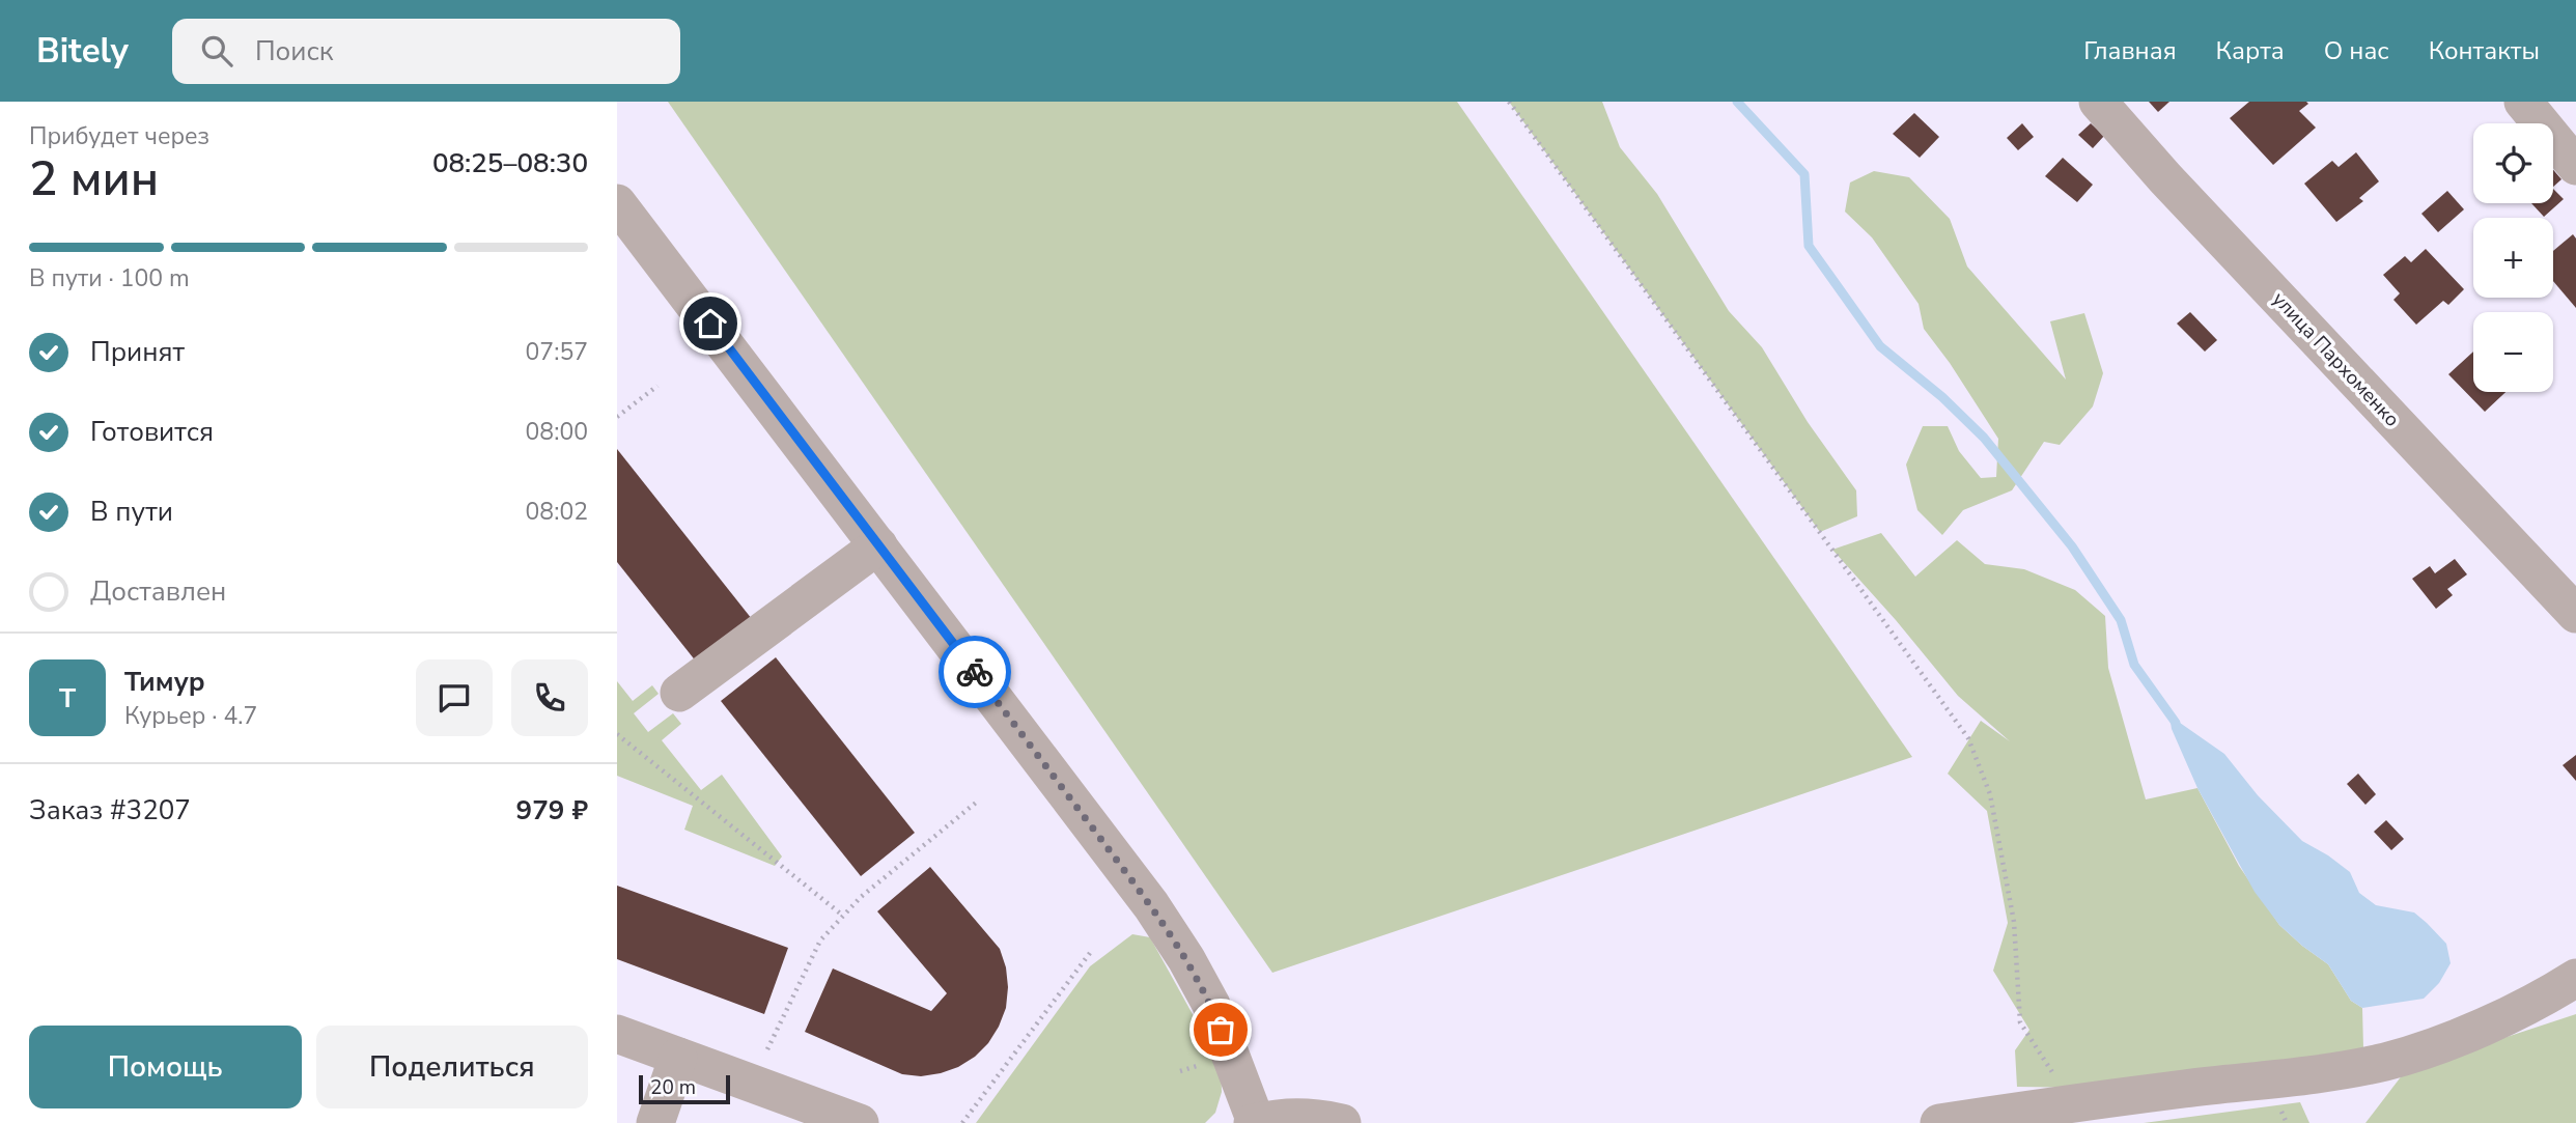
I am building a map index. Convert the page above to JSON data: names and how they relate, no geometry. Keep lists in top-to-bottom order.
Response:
{
  "streets": {
    "street": ["улица Пархоменко"]
  },
  "scale_bar": "20 m",
  "page": {
    "header": "Bitely",
    "search": "Поиск",
    "nav": [
      "Главная",
      "Карта",
      "О нас",
      "Контакты"
    ],
    "heading": ["2 мин", "Прибудет через", "08:25–08:30"],
    "panel": [
      "Тимур",
      "Курьер · 4.7",
      "Заказ #3207",
      "979 ₽"
    ],
    "map_buttons": ["+", "−"],
    "bar": "В пути · 100 m",
    "list": [
      ["Принят", "07:57"],
      ["Готовится", "08:00"],
      ["В пути", "08:02"],
      "Доставлен"
    ],
    "round": "Т",
    "buttons": ["Помощь", "Поделиться"],
    "scale": "20 m"
  }
}
